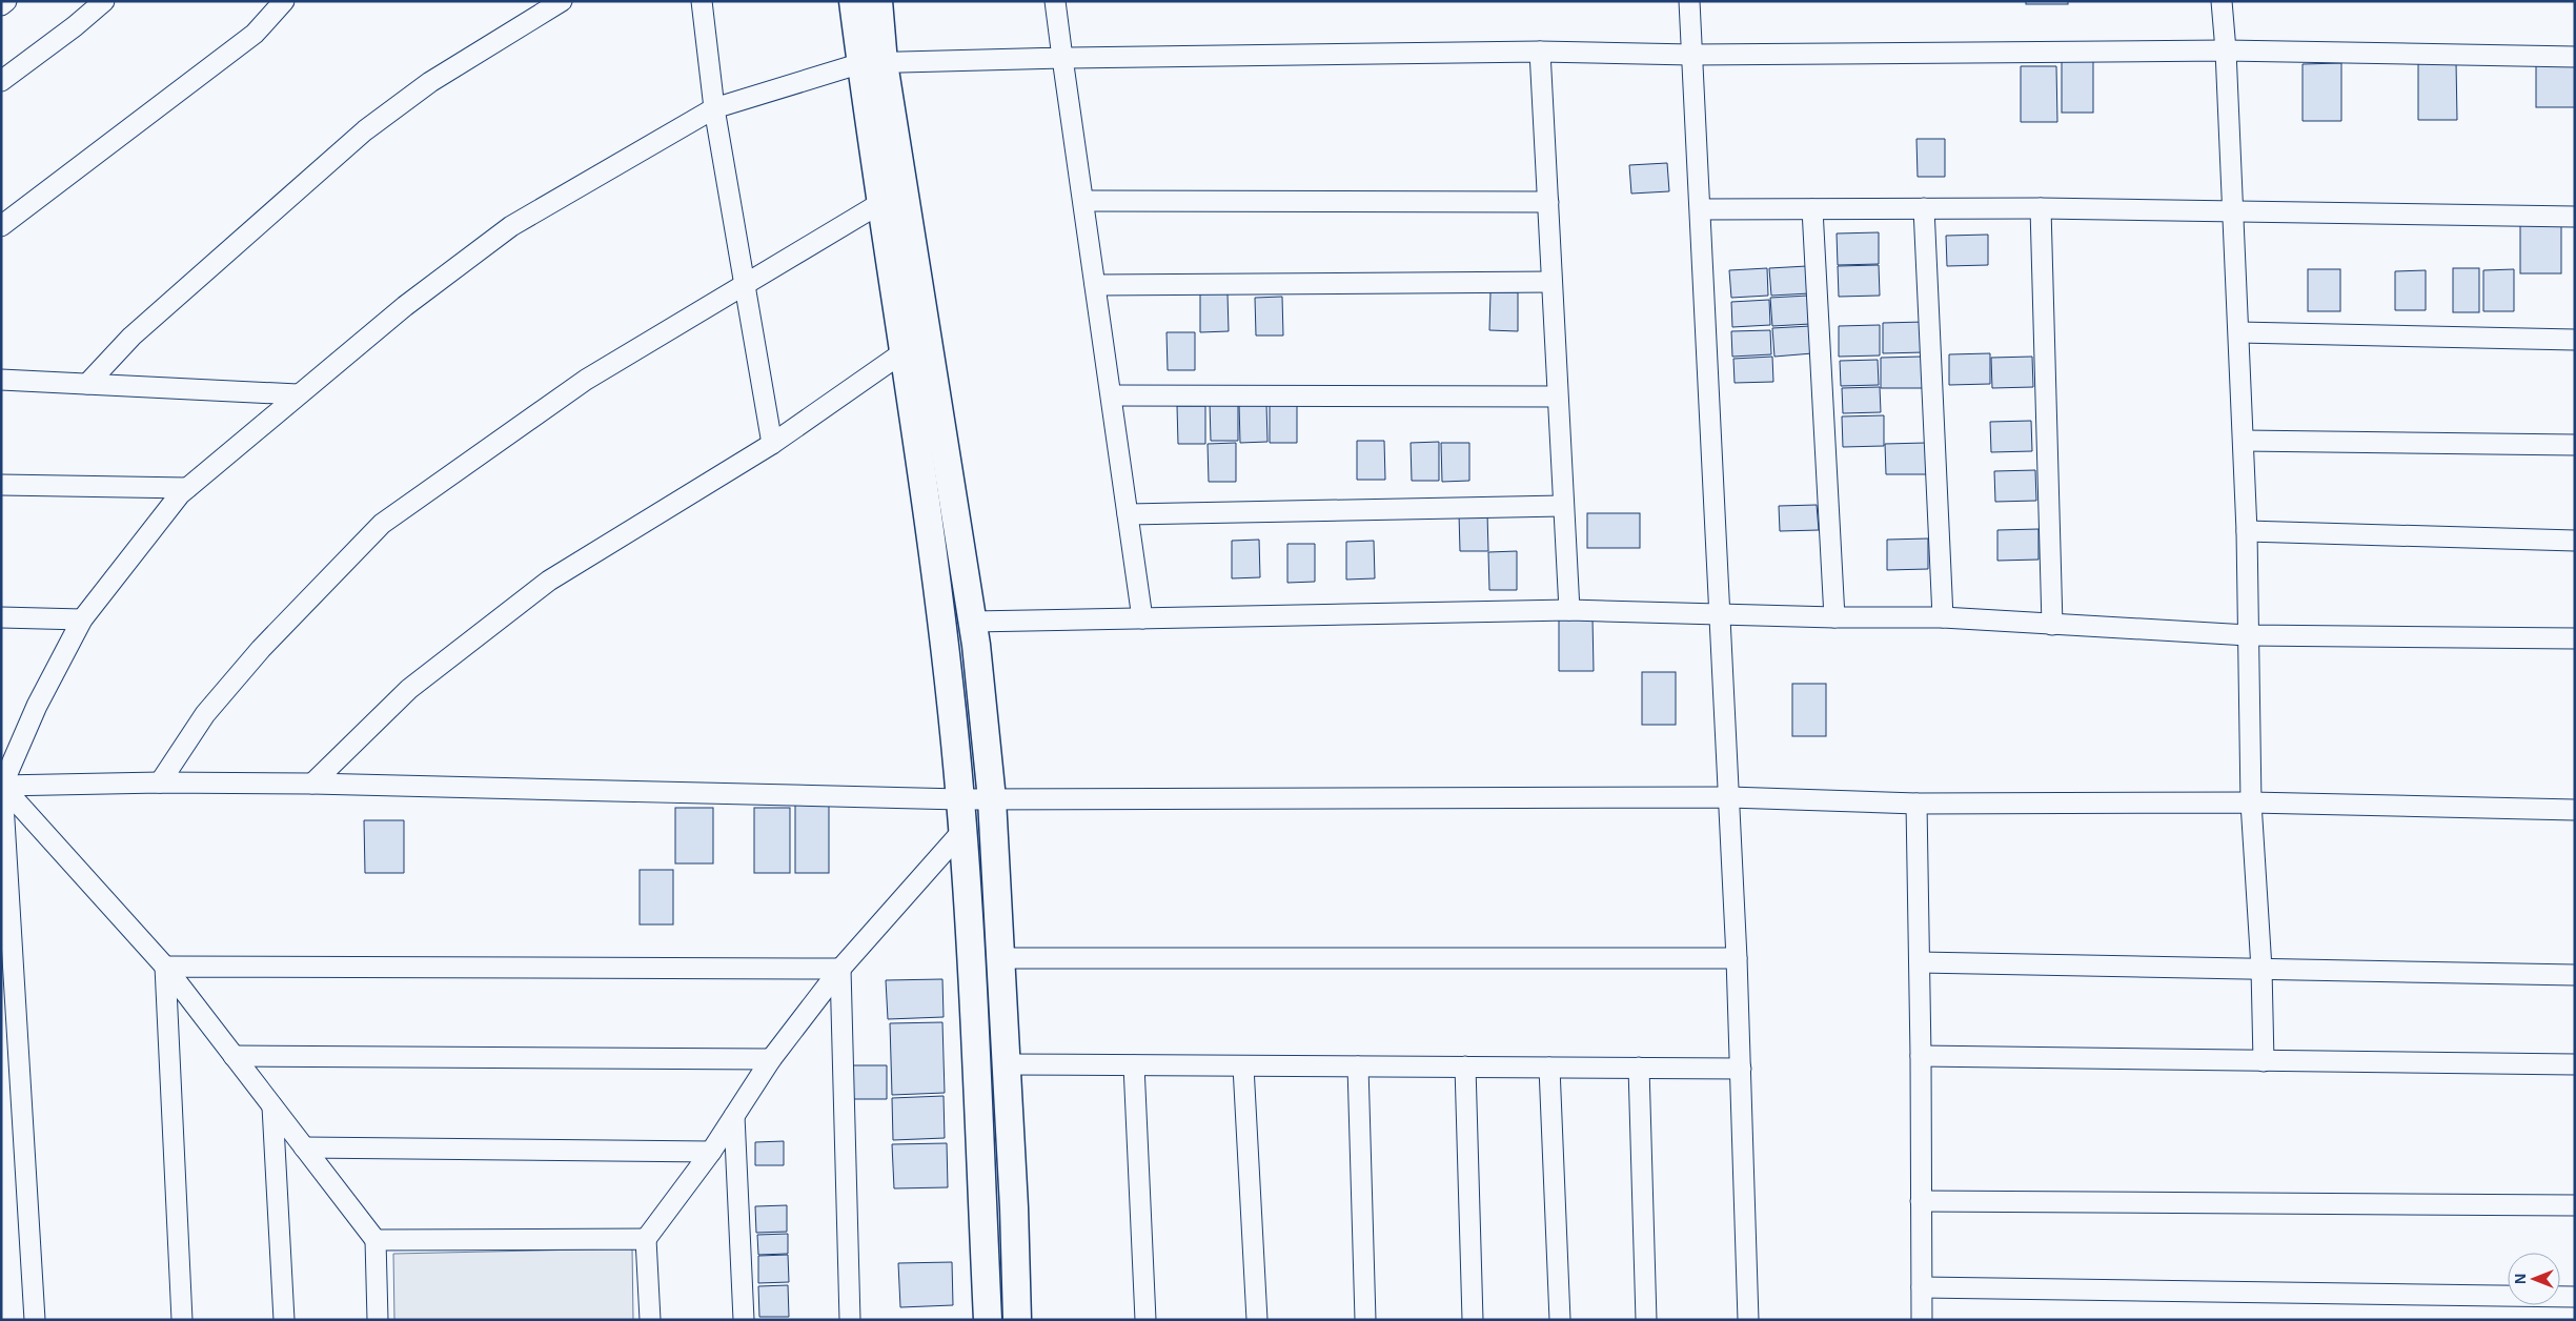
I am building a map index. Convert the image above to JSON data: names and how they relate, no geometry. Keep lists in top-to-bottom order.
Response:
{
  "north": "left"
}
